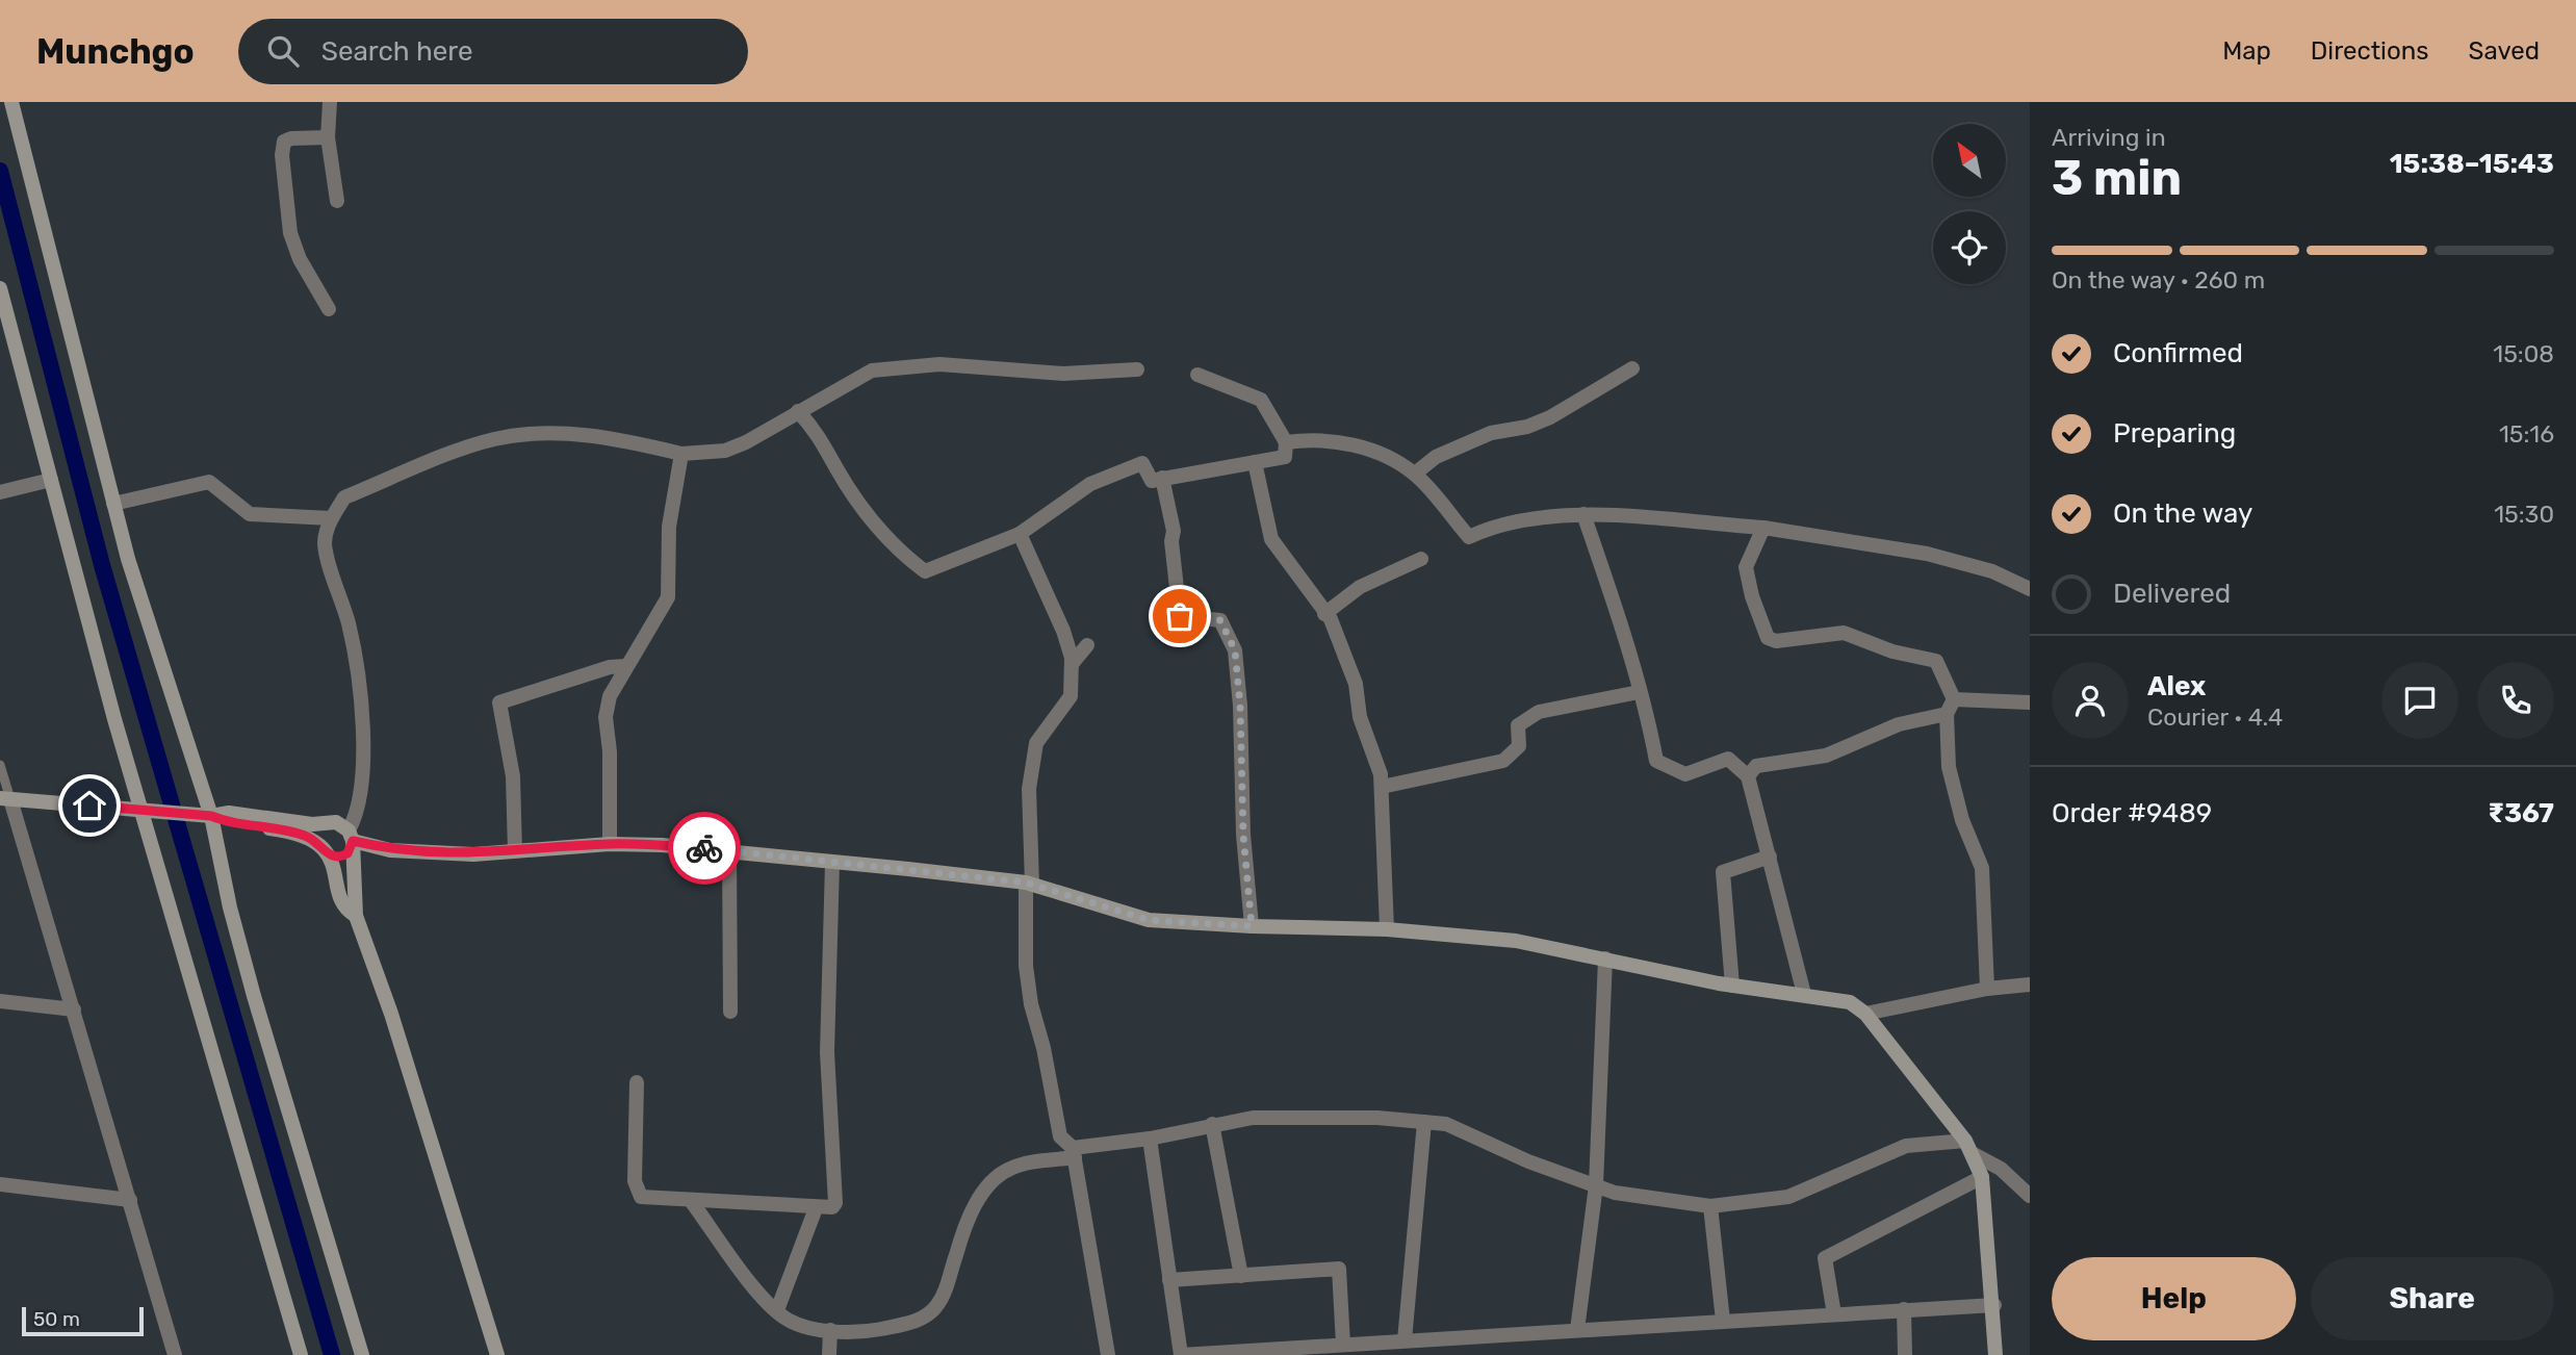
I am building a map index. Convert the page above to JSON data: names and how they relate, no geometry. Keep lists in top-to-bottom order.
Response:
{
  "scale_bar": "50 m",
  "north": "top left",
  "page": {
    "header": "Munchgo",
    "search": "Search here",
    "nav": ["Map", "Directions", "Saved"],
    "heading": ["3 min", "Arriving in", "15:38–15:43"],
    "panel": [
      "Alex",
      "Courier · 4.4",
      "Order #9489",
      "₹367"
    ],
    "bar": "On the way · 260 m",
    "list": [
      ["Confirmed", "15:08"],
      ["Preparing", "15:16"],
      ["On the way", "15:30"],
      "Delivered"
    ],
    "buttons": ["Help", "Share"],
    "scale": "50 m"
  }
}
